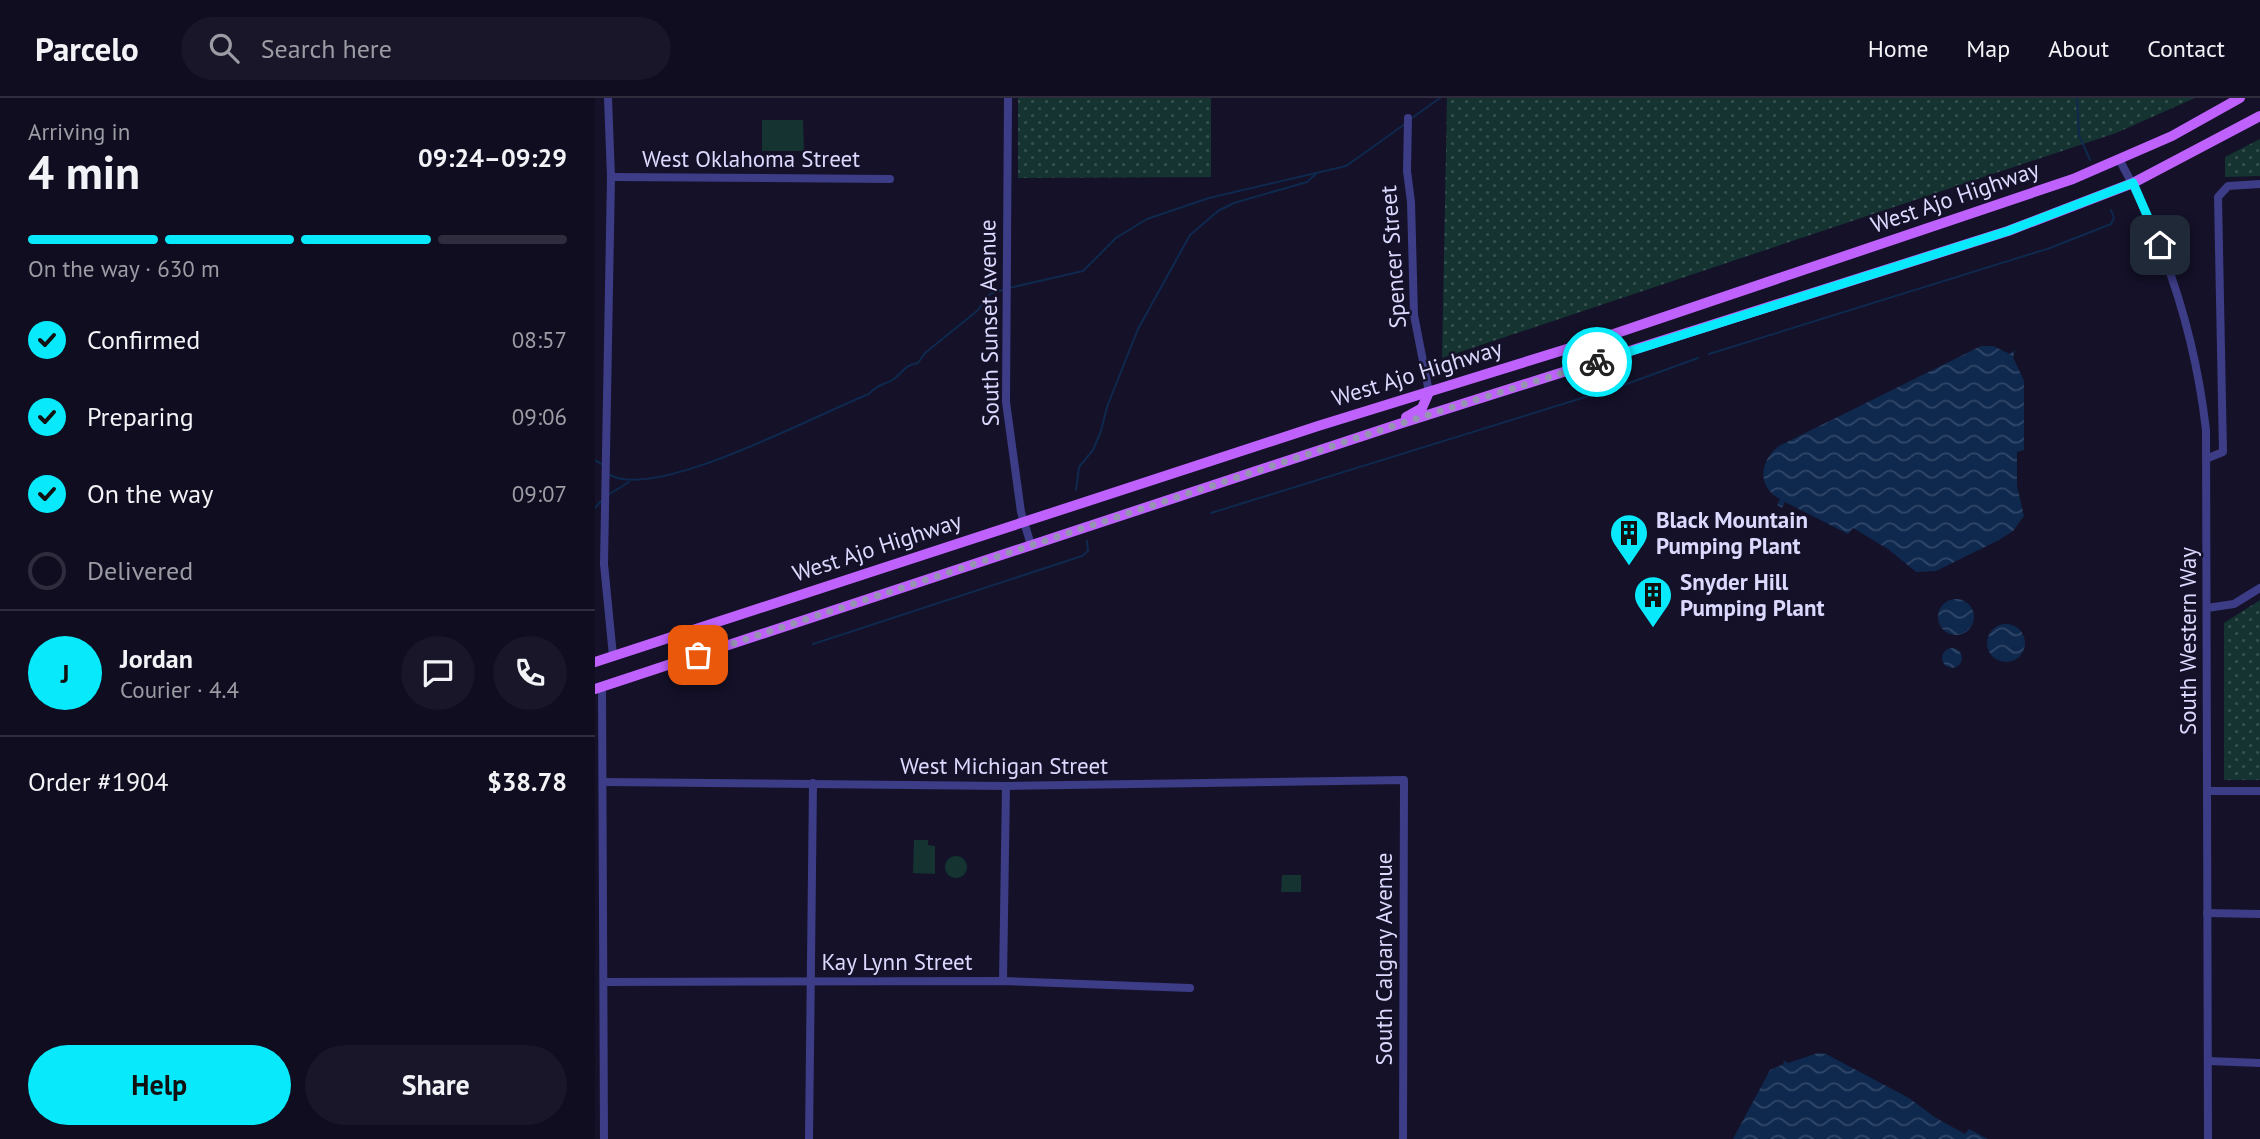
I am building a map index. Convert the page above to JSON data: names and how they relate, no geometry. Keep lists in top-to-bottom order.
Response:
{
  "streets": {
    "main road": ["West Ajo Highway"],
    "street": [
      "West Oklahoma Street",
      "Spencer Street",
      "South Sunset Avenue",
      "South Western Way",
      "West Michigan Street",
      "South Calgary Avenue",
      "Kay Lynn Street"
    ]
  },
  "crossings": [
    ["West Ajo Highway", "Spencer Street"],
    ["West Ajo Highway", "South Sunset Avenue"],
    ["West Ajo Highway", "South Western Way"],
    ["West Michigan Street", "South Calgary Avenue"]
  ],
  "places": {
    "building": ["Black Mountain Pumping Plant", "Snyder Hill Pumping Plant"]
  },
  "page": {
    "header": "Parcelo",
    "search": "Search here",
    "nav": [
      "Home",
      "Map",
      "About",
      "Contact"
    ],
    "heading": ["4 min", "Arriving in", "09:24–09:29"],
    "panel": [
      "Jordan",
      "Courier · 4.4",
      "Order #1904",
      "$38.78"
    ],
    "bar": "On the way · 630 m",
    "list": [
      ["Confirmed", "08:57"],
      ["Preparing", "09:06"],
      ["On the way", "09:07"],
      "Delivered"
    ],
    "round": "J",
    "buttons": ["Help", "Share"]
  }
}
